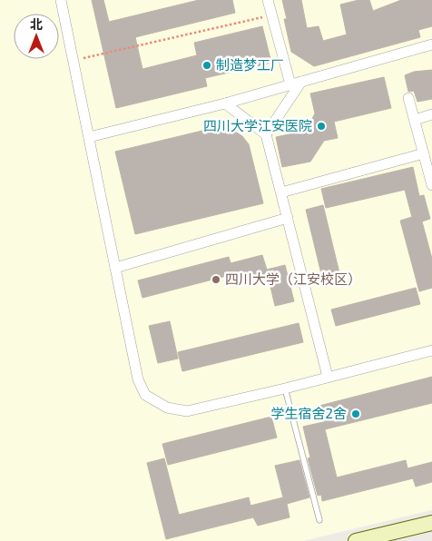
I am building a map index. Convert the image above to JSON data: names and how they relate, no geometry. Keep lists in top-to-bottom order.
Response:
{
  "places": [
    "制造梦工厂",
    "四川大学江安医院",
    "四川大学（江安校区）",
    "学生宿舍2舍"
  ],
  "north": "top"
}
